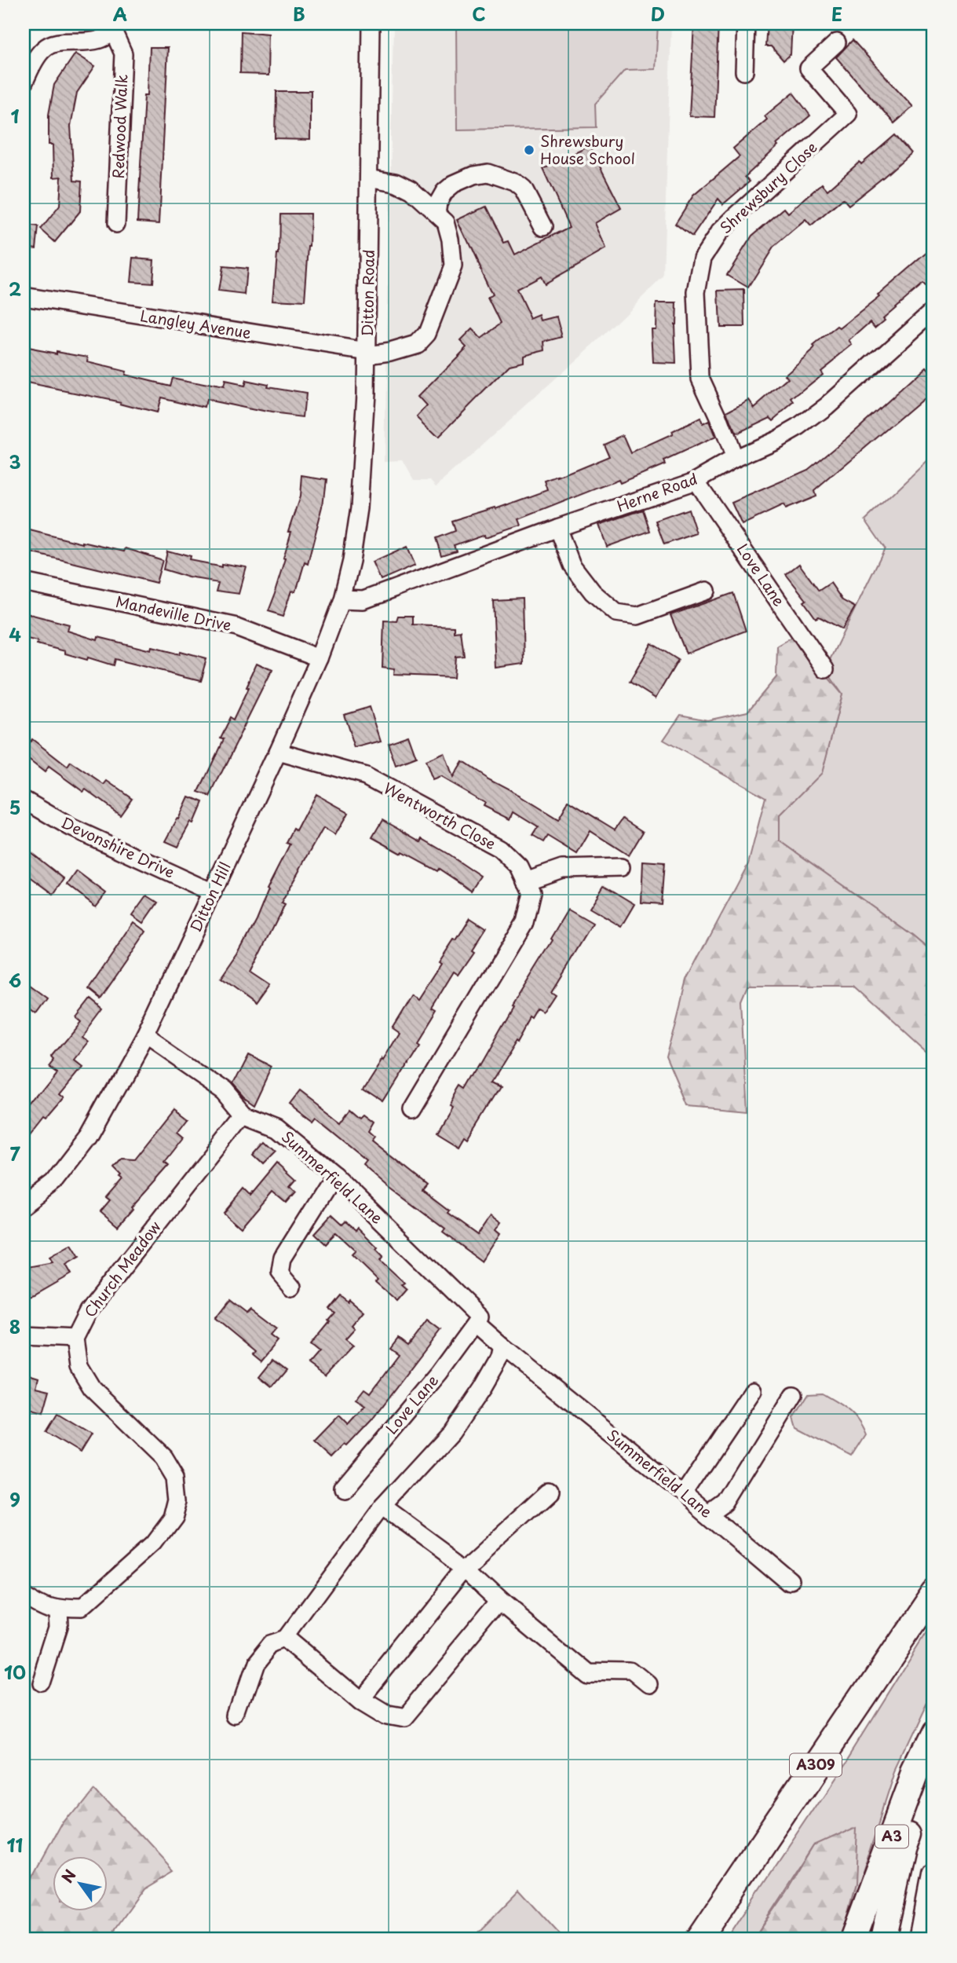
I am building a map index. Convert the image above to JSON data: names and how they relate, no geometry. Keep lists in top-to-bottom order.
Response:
{
  "streets": {
    "highway": ["A309", "A3"],
    "street": [
      "Redwood Walk",
      "Shrewsbury Close",
      "Ditton Road",
      "Langley Avenue",
      "Herne Road",
      "Love Lane",
      "Mandeville Drive",
      "Wentworth Close",
      "Devonshire Drive",
      "Ditton Hill",
      "Summerfield Lane",
      "Church Meadow"
    ]
  },
  "crossings": [
    ["Shrewsbury Close", "Herne Road"],
    ["Ditton Road", "Langley Avenue"],
    ["Ditton Road", "Ditton Hill"],
    ["Herne Road", "Love Lane"],
    ["Herne Road", "Ditton Hill"],
    ["Love Lane", "Summerfield Lane"],
    ["Mandeville Drive", "Ditton Hill"],
    ["Wentworth Close", "Ditton Hill"],
    ["Devonshire Drive", "Ditton Hill"],
    ["Ditton Hill", "Summerfield Lane"],
    ["Summerfield Lane", "Church Meadow"]
  ],
  "places": ["Shrewsbury House School"],
  "north": "top left",
  "grid": {
    "columns": [
      "A",
      "B",
      "C",
      "D",
      "E"
    ],
    "rows": [
      "1",
      "2",
      "3",
      "4",
      "5",
      "6",
      "7",
      "8",
      "9",
      "10",
      "11"
    ]
  }
}
